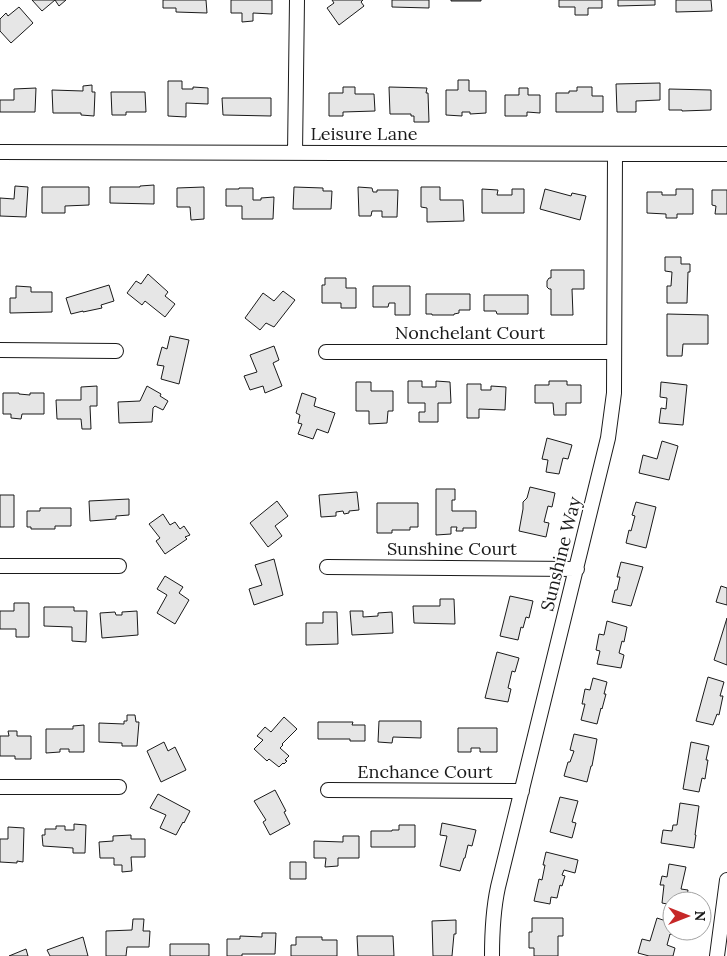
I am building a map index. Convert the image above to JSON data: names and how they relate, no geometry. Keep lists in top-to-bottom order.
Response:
{
  "streets": {
    "street": [
      "Leisure Lane",
      "Nonchelant Court",
      "Sunshine Court",
      "Sunshine Way",
      "Enchance Court"
    ]
  },
  "crossings": [
    ["Leisure Lane", "Sunshine Way"],
    ["Nonchelant Court", "Sunshine Way"],
    ["Sunshine Court", "Sunshine Way"],
    ["Sunshine Way", "Enchance Court"]
  ],
  "north": "right"
}
